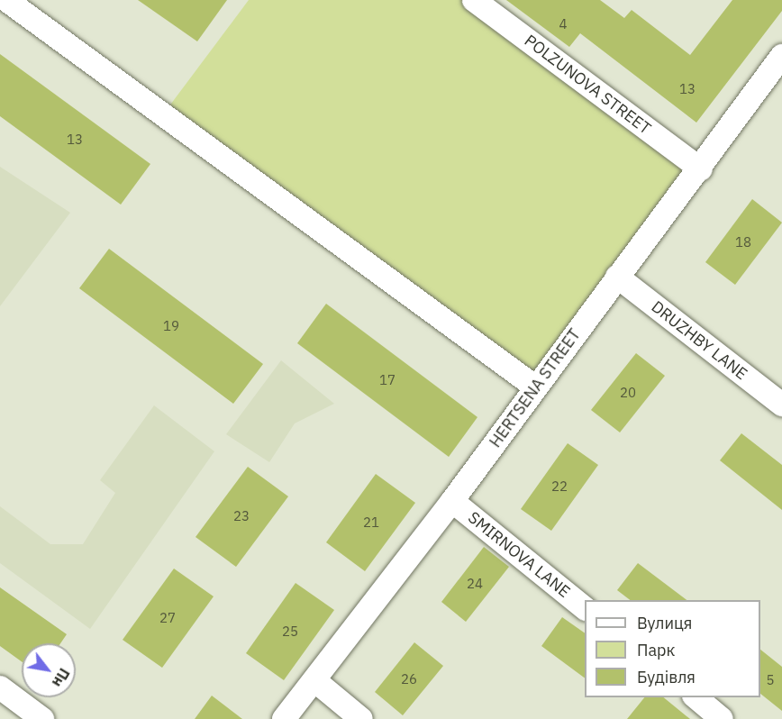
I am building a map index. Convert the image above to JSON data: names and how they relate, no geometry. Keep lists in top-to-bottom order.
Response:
{
  "streets": {
    "street": [
      "POLZUNOVA STREET",
      "DRUZHBY LANE",
      "HERTSENA STREET",
      "SMIRNOVA LANE"
    ]
  },
  "crossings": [
    ["POLZUNOVA STREET", "HERTSENA STREET"],
    ["DRUZHBY LANE", "HERTSENA STREET"],
    ["HERTSENA STREET", "SMIRNOVA LANE"]
  ],
  "house_numbers": [
    "4",
    "13",
    "13",
    "18",
    "19",
    "17",
    "20",
    "22",
    "23",
    "21",
    "24",
    "27",
    "25",
    "26",
    "5"
  ],
  "legend": ["Вулиця", "Парк", "Будівля"],
  "north": "bottom right"
}
